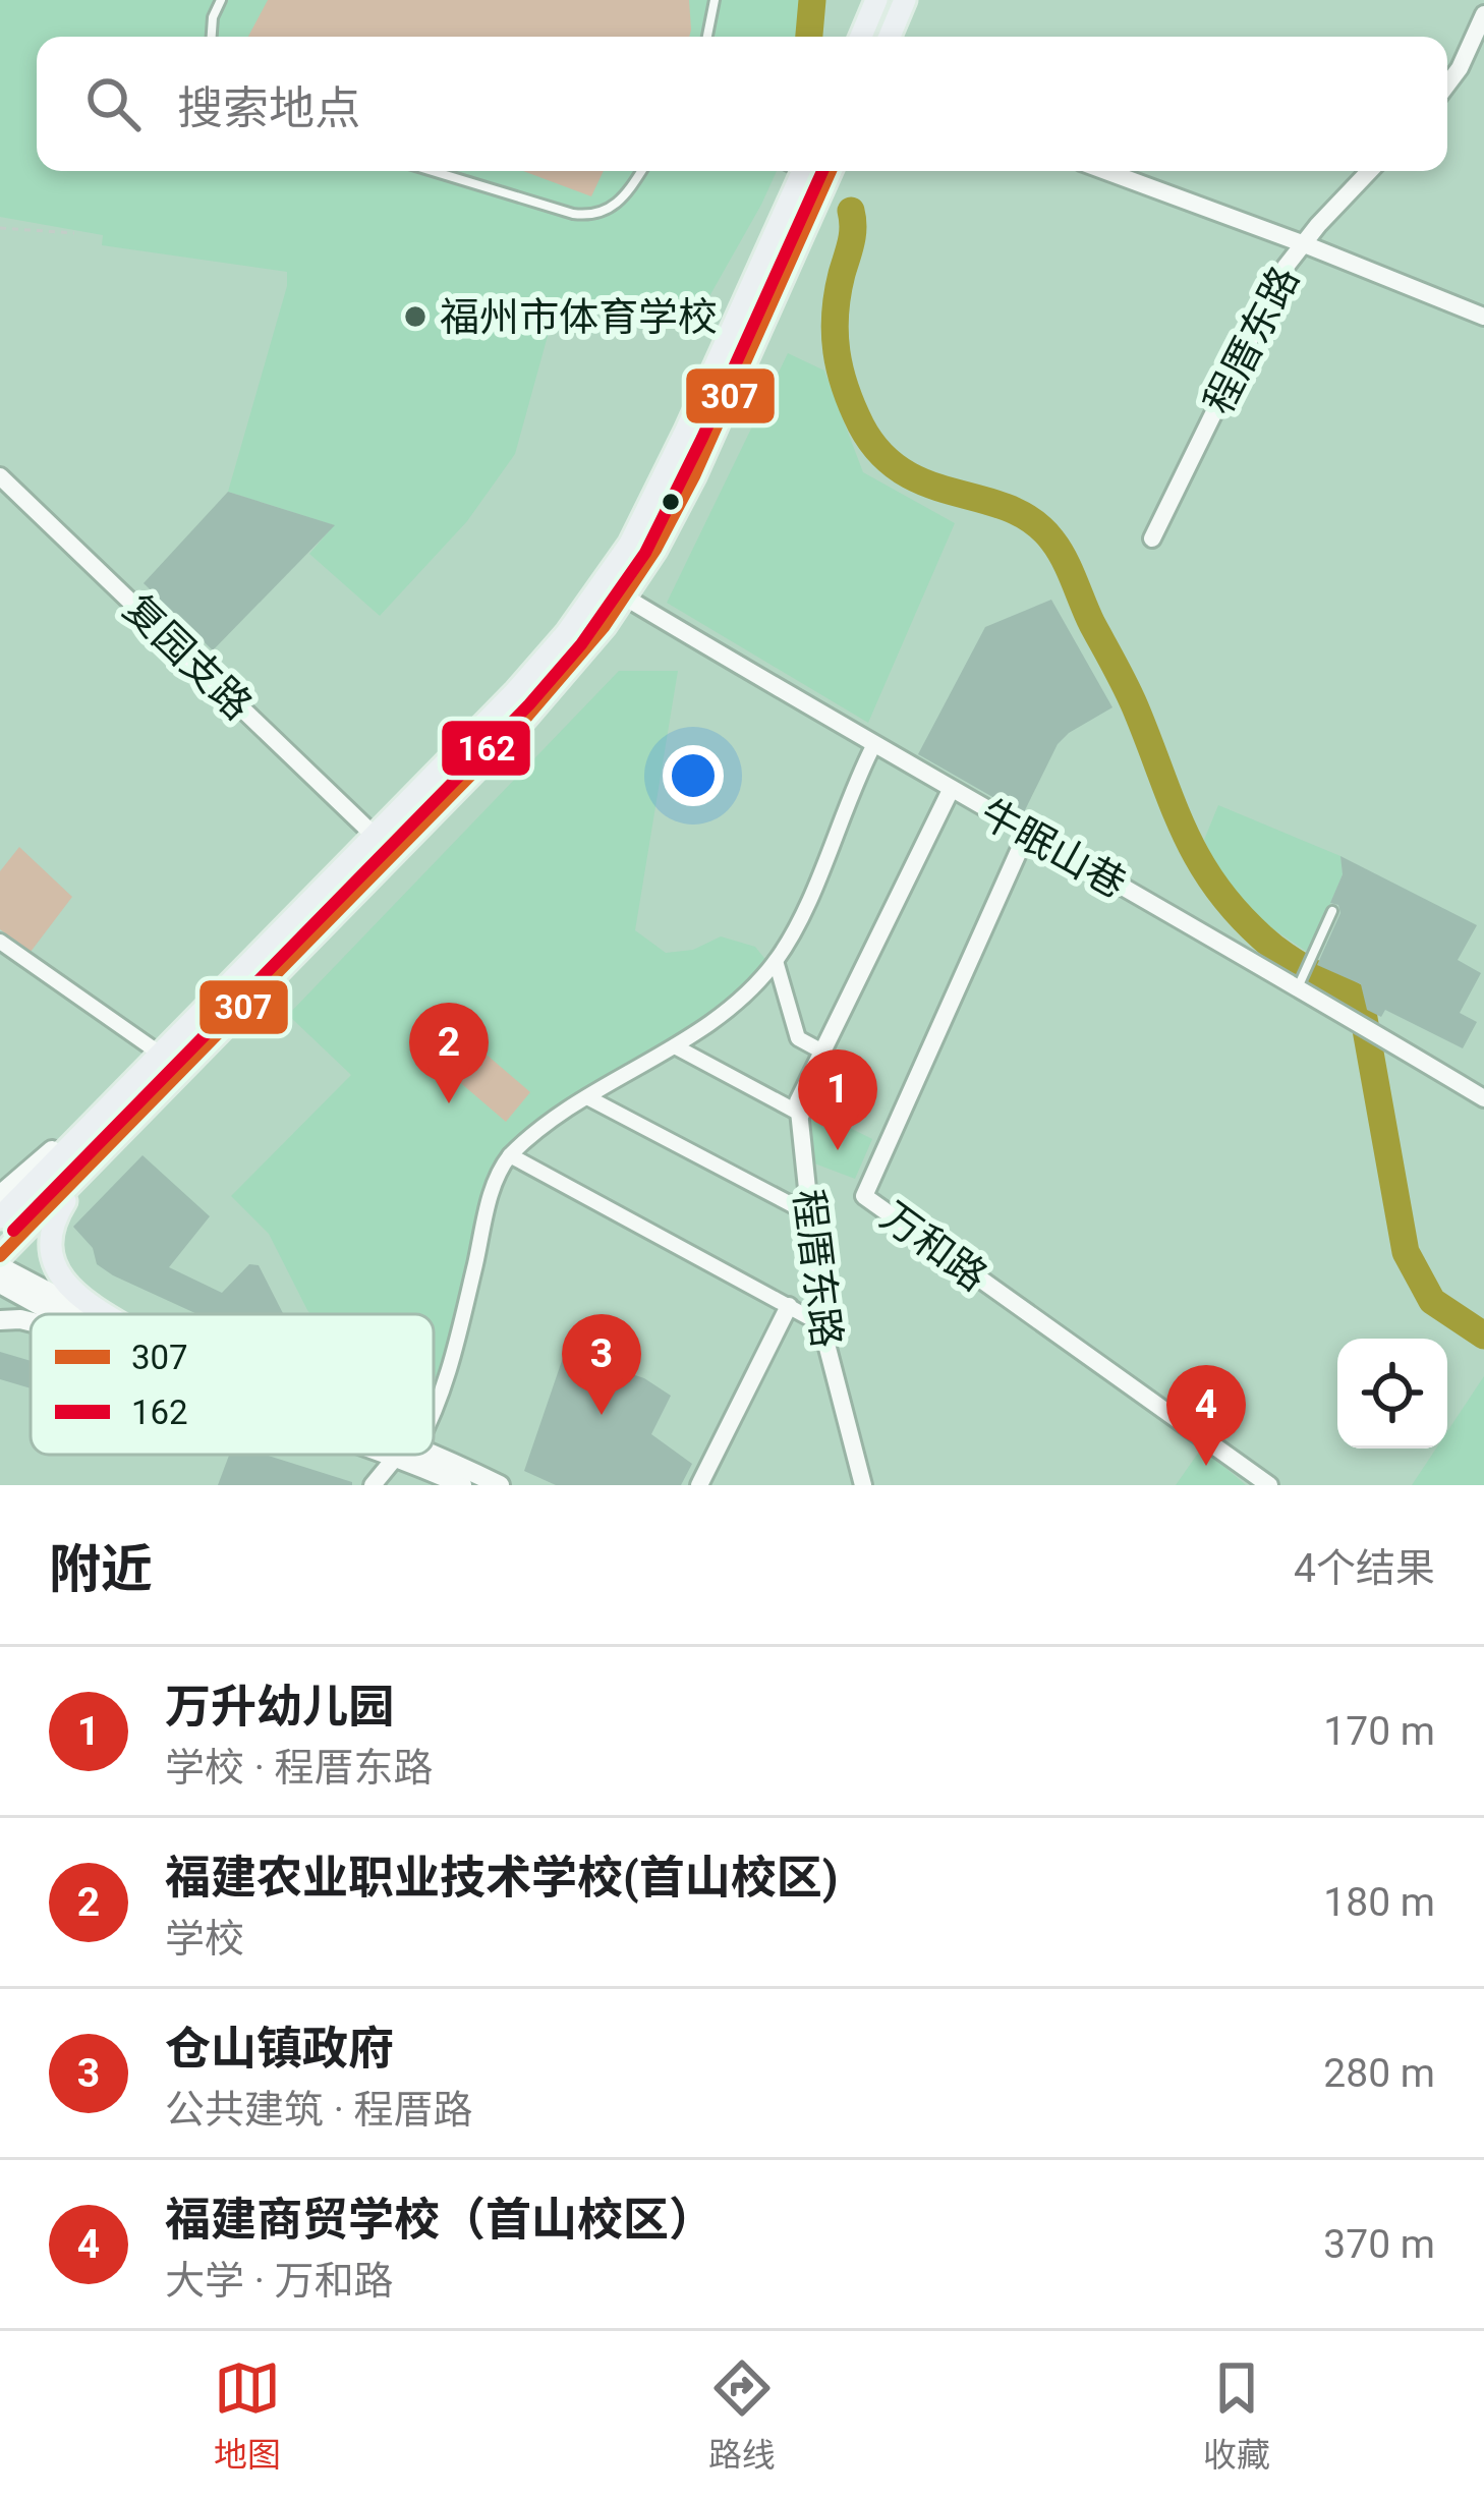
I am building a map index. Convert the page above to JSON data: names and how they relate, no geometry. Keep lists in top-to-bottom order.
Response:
{
  "streets": {
    "street": [
      "程厝东路",
      "复园支路",
      "牛眠山巷",
      "万和路"
    ]
  },
  "crossings": [
    ["程厝东路", "牛眠山巷"],
    ["牛眠山巷", "万和路"]
  ],
  "places": ["福州市体育学校"],
  "lines": ["transit line 307", "transit line 162"],
  "legend": ["307", "162"],
  "page": {
    "search": "搜索地点",
    "pins": [
      "2",
      "1",
      "3",
      "4"
    ],
    "heading": ["附近", "4个结果"],
    "list": [
      {
        "mark": "1",
        "name": "万升幼儿园",
        "note": "学校 · 程厝东路",
        "value": "170 m"
      },
      {
        "mark": "2",
        "name": "福建农业职业技术学校(首山校区)",
        "note": "学校",
        "value": "180 m"
      },
      {
        "mark": "3",
        "name": "仓山镇政府",
        "note": "公共建筑 · 程厝路",
        "value": "280 m"
      },
      {
        "mark": "4",
        "name": "福建商贸学校（首山校区）",
        "note": "大学 · 万和路",
        "value": "370 m"
      }
    ],
    "nav": ["地图", "路线", "收藏"]
  }
}
